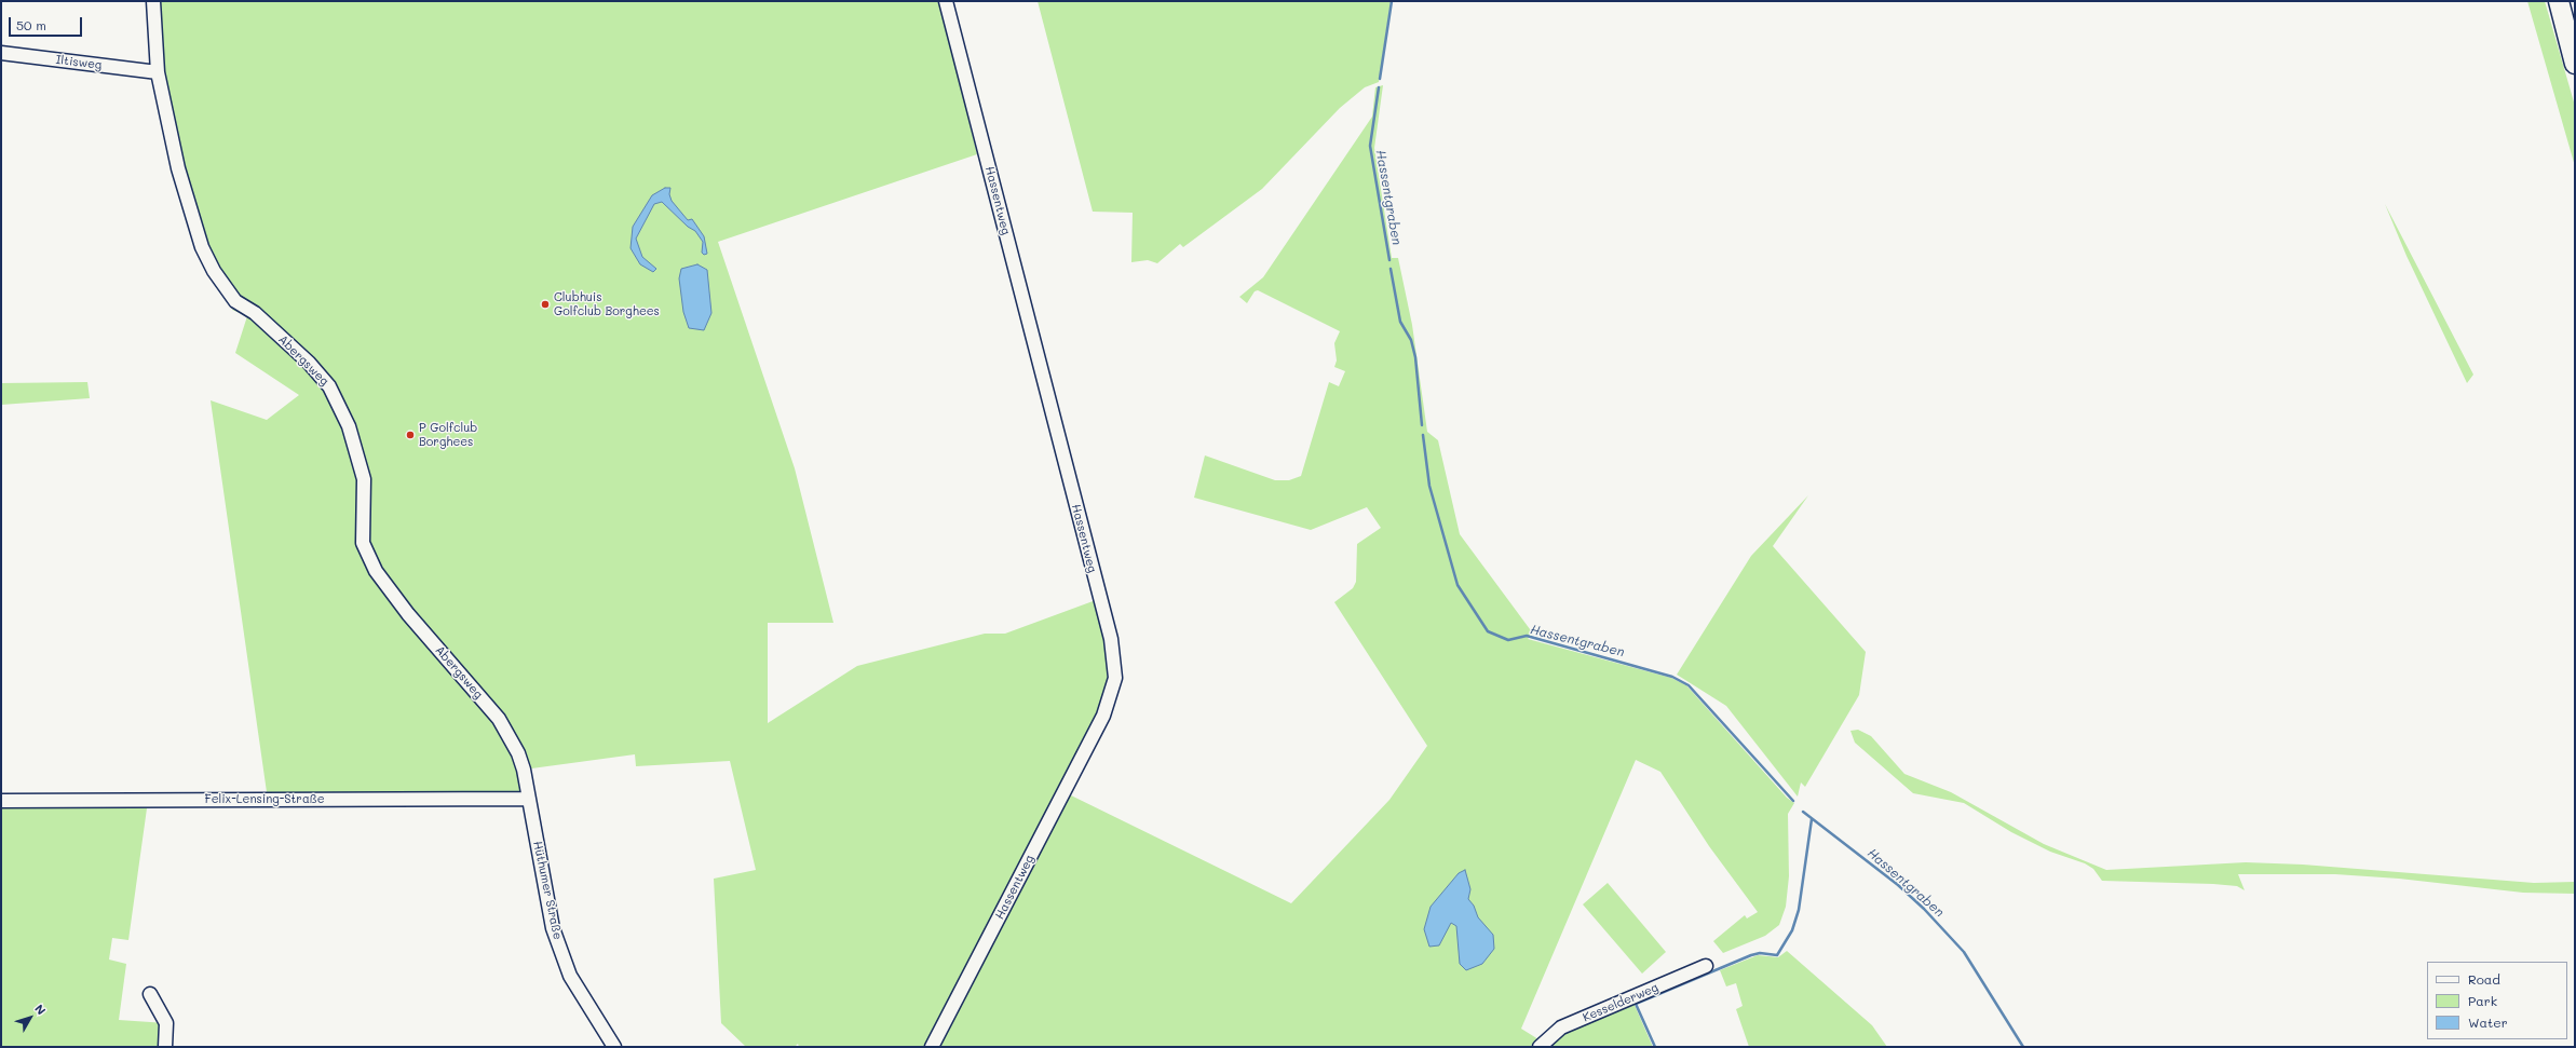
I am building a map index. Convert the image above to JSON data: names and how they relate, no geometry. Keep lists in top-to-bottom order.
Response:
{
  "streets": {
    "street": [
      "Iltisweg",
      "Hassentweg",
      "Abergsweg",
      "Felix-Lensing-Straße",
      "Hüthumer Straße",
      "Kesselderweg"
    ]
  },
  "crossings": [
    ["Iltisweg", "Abergsweg"],
    ["Abergsweg", "Felix-Lensing-Straße"],
    ["Abergsweg", "Hüthumer Straße"],
    ["Felix-Lensing-Straße", "Hüthumer Straße"]
  ],
  "water": ["Hassentgraben"],
  "places": ["Clubhuis Golfclub Borghees", "P Golfclub Borghees"],
  "legend": ["Road", "Park", "Water"],
  "scale_bar": "50 m",
  "north": "top right"
}
